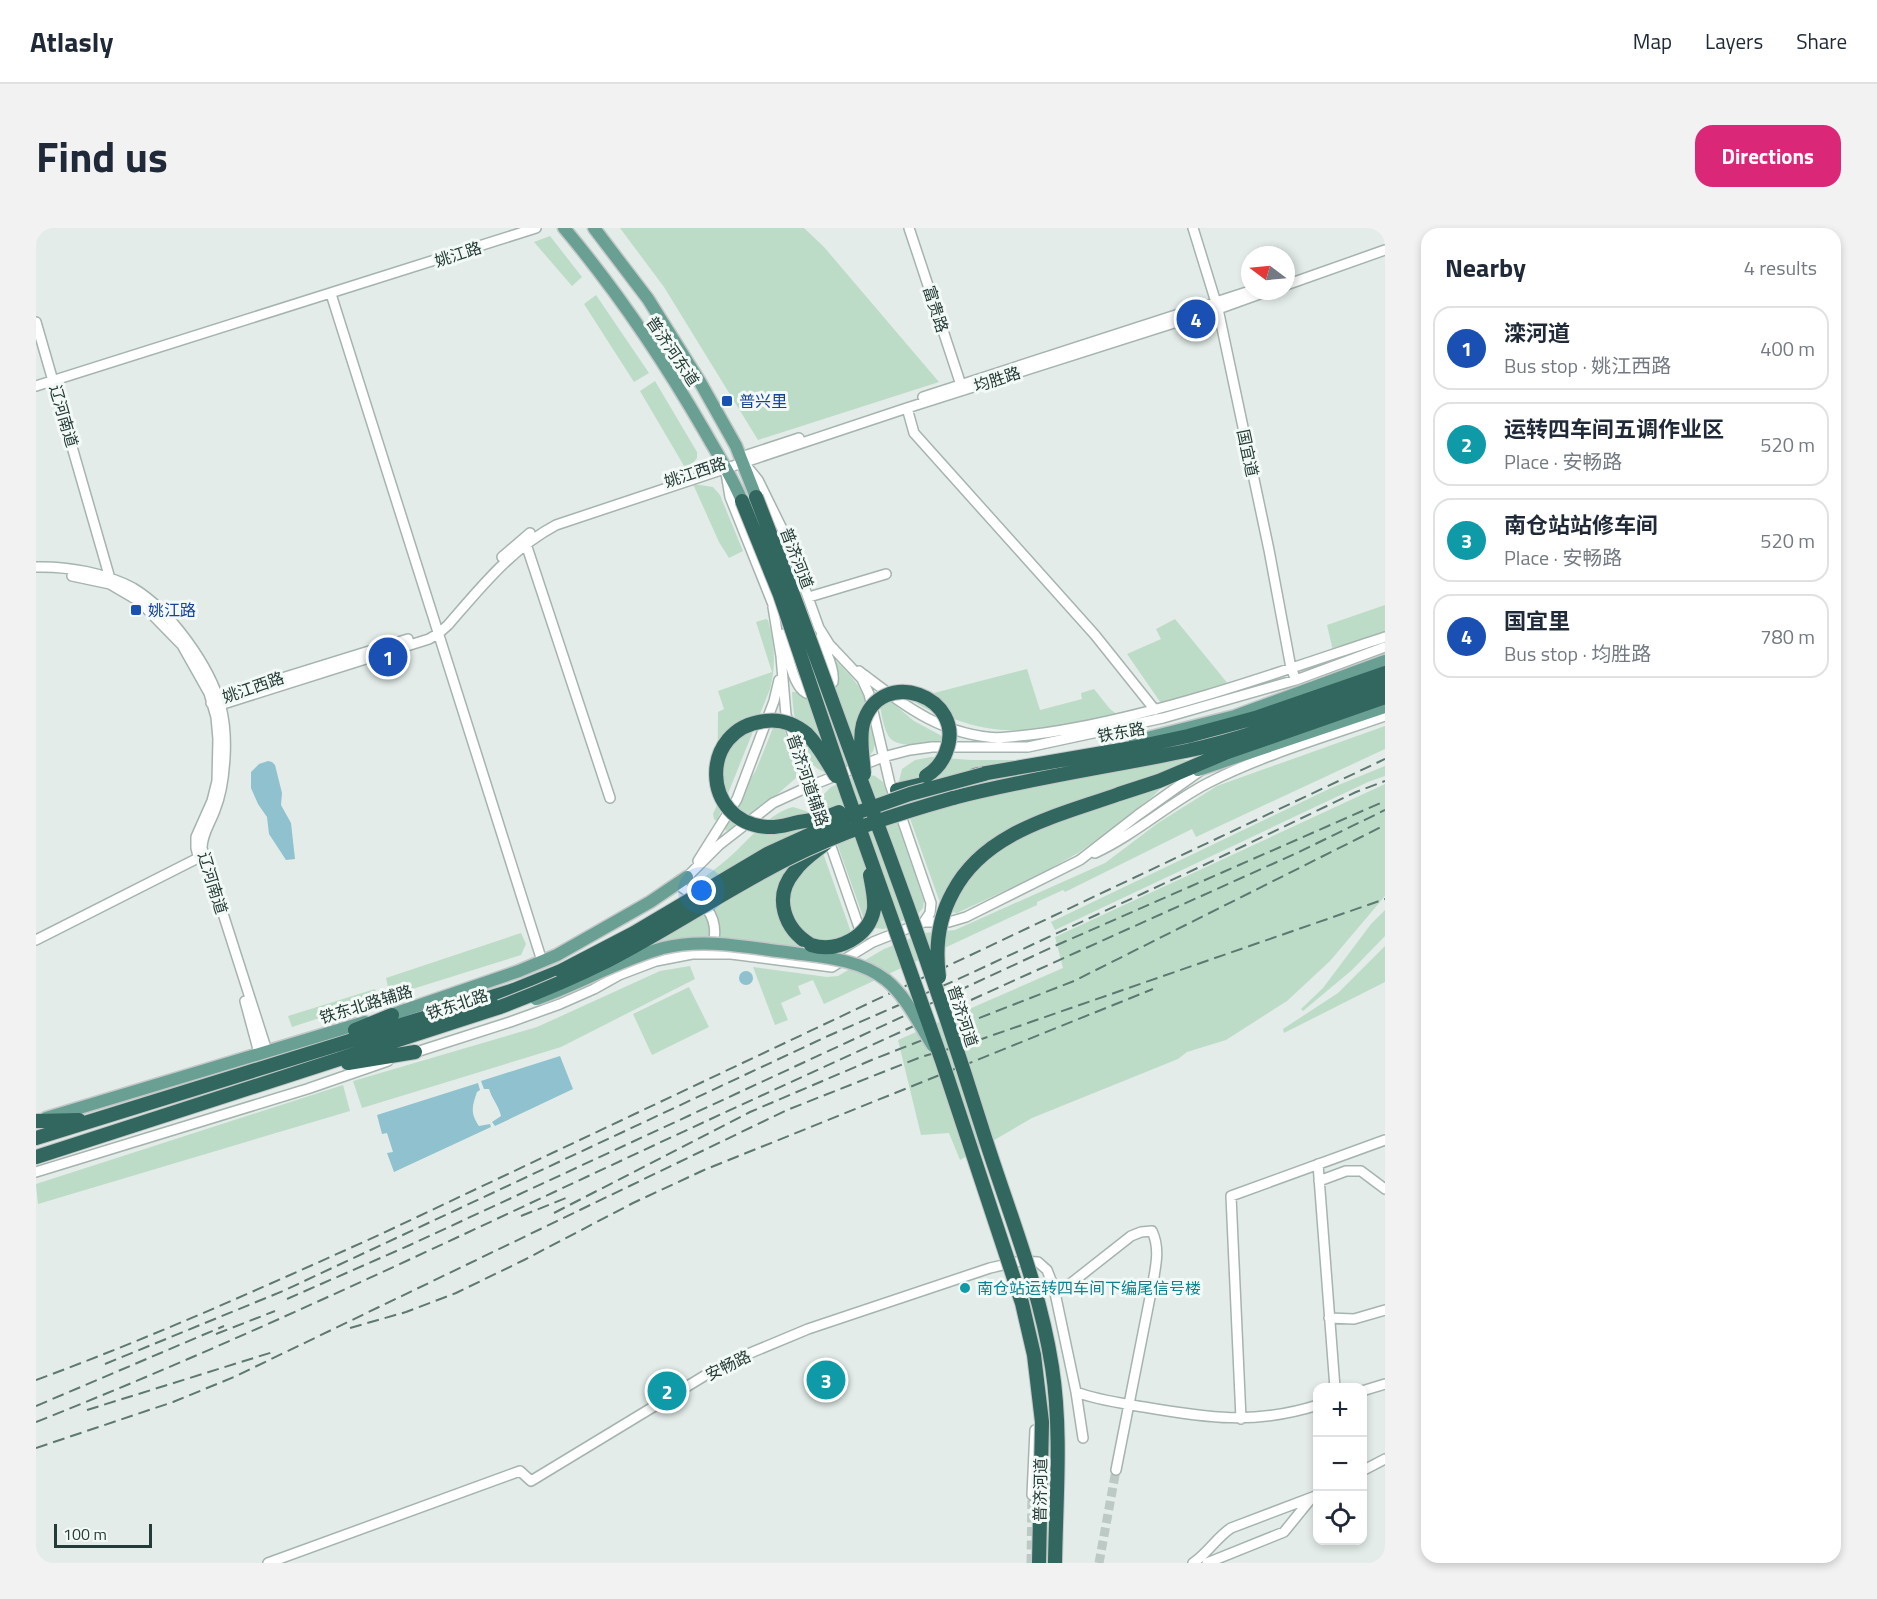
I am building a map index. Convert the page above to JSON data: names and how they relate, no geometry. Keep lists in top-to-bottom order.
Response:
{
  "streets": {
    "highway": ["普济河道", "铁东路", "铁东北路"],
    "main road": ["普济河东道", "铁东北路辅路"],
    "street": [
      "姚江路",
      "富贵路",
      "均胜路",
      "辽河南道",
      "国宜道",
      "姚江西路",
      "普济河道辅路",
      "安畅路"
    ]
  },
  "crossings": [
    ["姚江路", "辽河南道"],
    ["富贵路", "均胜路"],
    ["普济河东道", "均胜路"],
    ["普济河东道", "姚江西路"],
    ["普济河东道", "普济河道"],
    ["普济河东道", "普济河道辅路"],
    ["均胜路", "国宜道"],
    ["均胜路", "姚江西路"],
    ["均胜路", "普济河道辅路"],
    ["辽河南道", "姚江西路"],
    ["辽河南道", "铁东北路辅路"],
    ["国宜道", "铁东路"],
    ["姚江西路", "普济河道辅路"],
    ["铁东路", "普济河道辅路"],
    ["铁东路", "铁东北路"]
  ],
  "places": {
    "transit": ["普兴里", "姚江路"],
    "other": ["南仓站运转四车间下编尾信号楼"]
  },
  "scale_bar": "100 m",
  "north": "left",
  "page": {
    "header": "Atlasly",
    "nav": ["Map", "Layers", "Share"],
    "title": "Find us",
    "buttons": "Directions",
    "heading": ["Nearby", "4 results"],
    "pins": [
      "4",
      "1",
      "3",
      "2"
    ],
    "list": [
      {
        "mark": "1",
        "name": "滦河道",
        "note": "Bus stop · 姚江西路",
        "value": "400 m"
      },
      {
        "mark": "2",
        "name": "运转四车间五调作业区",
        "note": "Place · 安畅路",
        "value": "520 m"
      },
      {
        "mark": "3",
        "name": "南仓站站修车间",
        "note": "Place · 安畅路",
        "value": "520 m"
      },
      {
        "mark": "4",
        "name": "国宜里",
        "note": "Bus stop · 均胜路",
        "value": "780 m"
      }
    ],
    "map_buttons": ["+", "−"],
    "scale": "100 m"
  }
}
